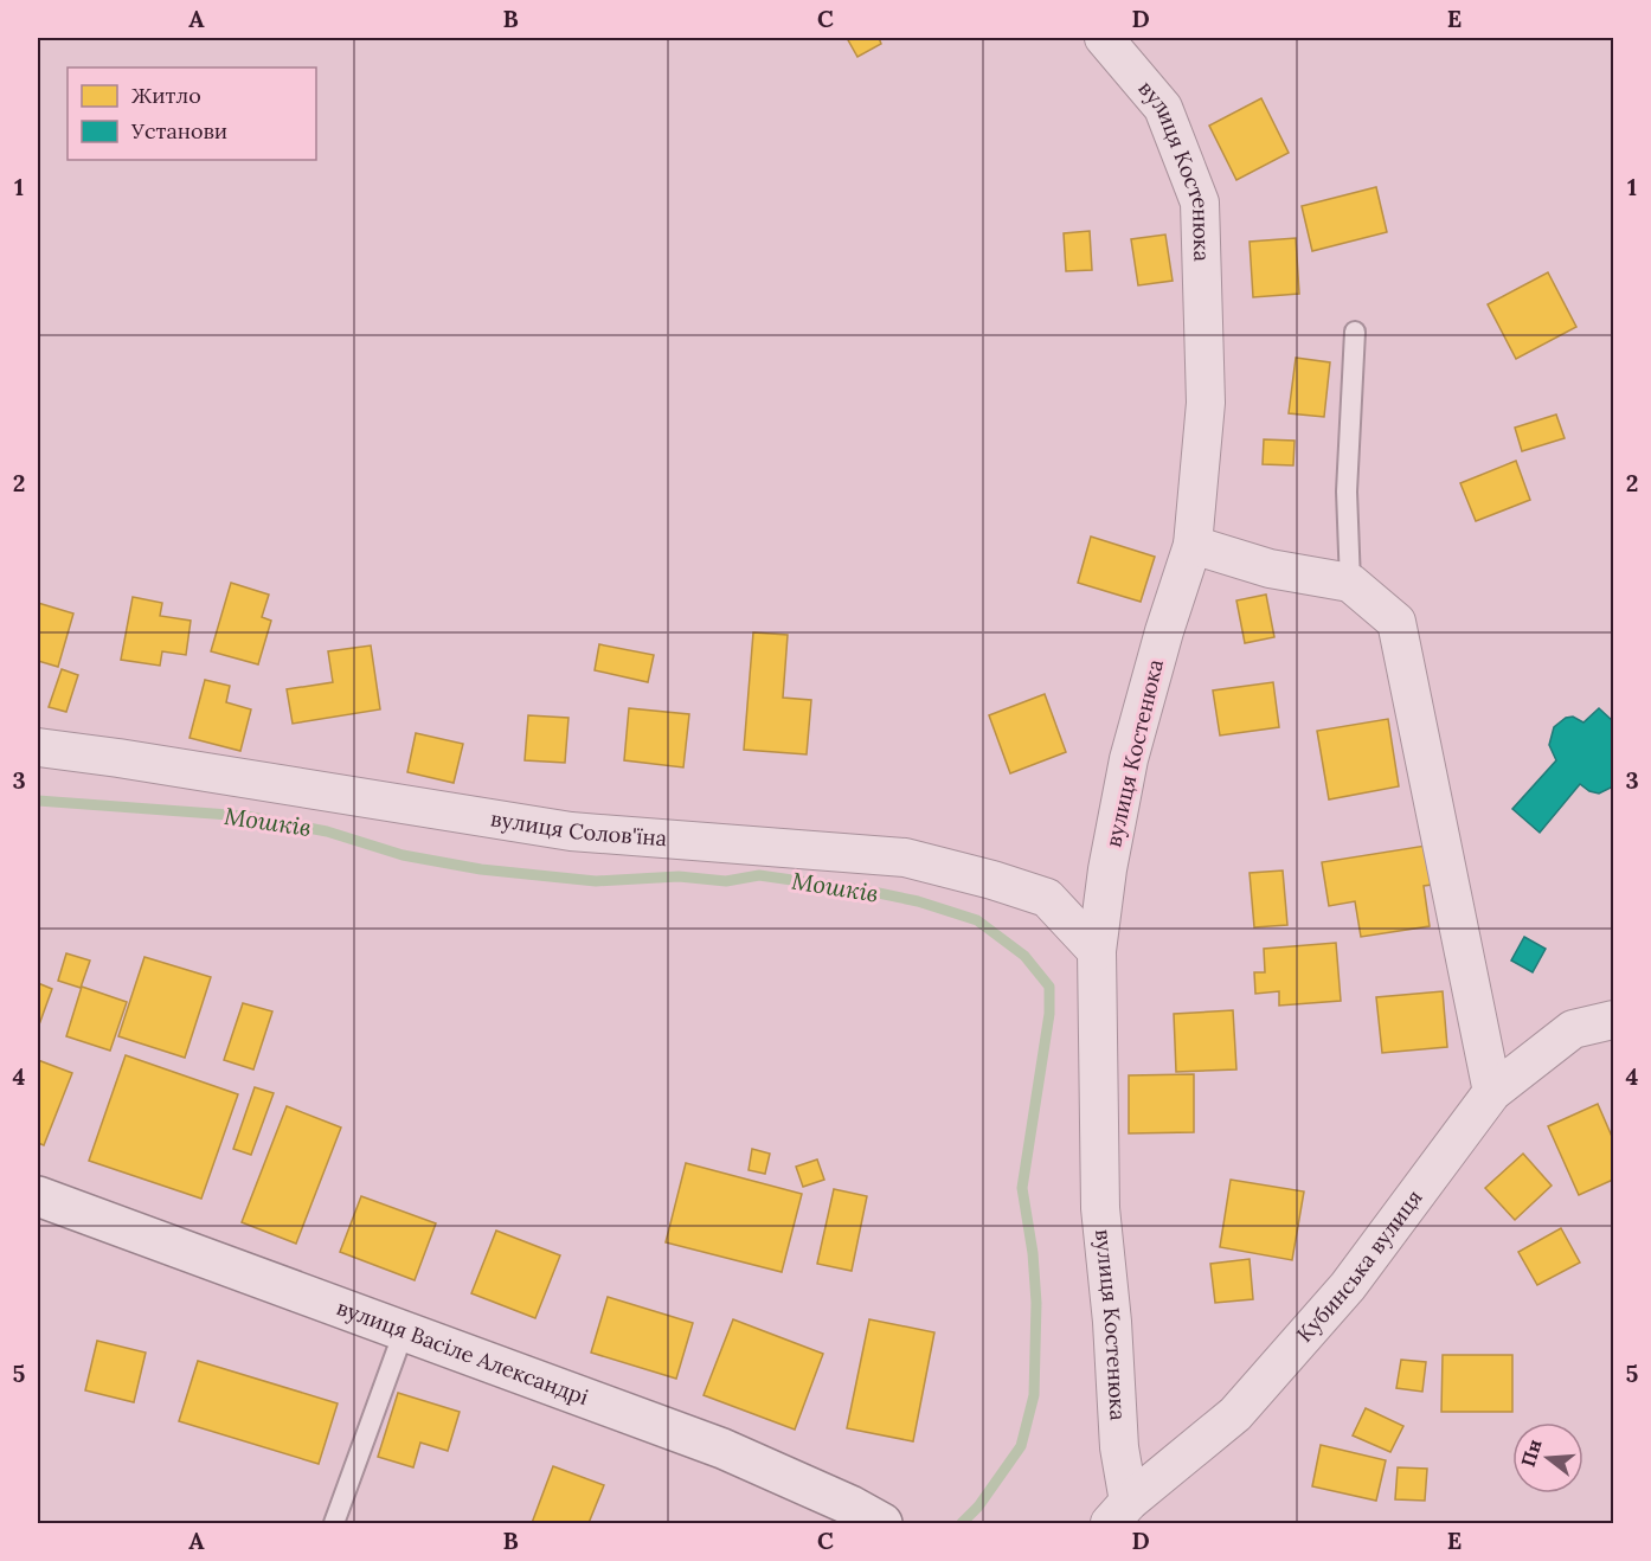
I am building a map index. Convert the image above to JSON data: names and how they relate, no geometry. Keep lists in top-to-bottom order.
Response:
{
  "streets": {
    "main road": ["вулиця Васіле Александрі"],
    "street": ["вулиця Костенюка", "вулиця Солов'їна", "Кубинська вулиця"]
  },
  "crossings": [
    ["вулиця Костенюка", "вулиця Солов'їна"],
    ["вулиця Костенюка", "Кубинська вулиця"]
  ],
  "water": ["Мошків"],
  "legend": ["Житло", "Установи"],
  "north": "left",
  "grid": {
    "columns": [
      "A",
      "B",
      "C",
      "D",
      "E"
    ],
    "rows": [
      "1",
      "2",
      "3",
      "4",
      "5"
    ]
  }
}
